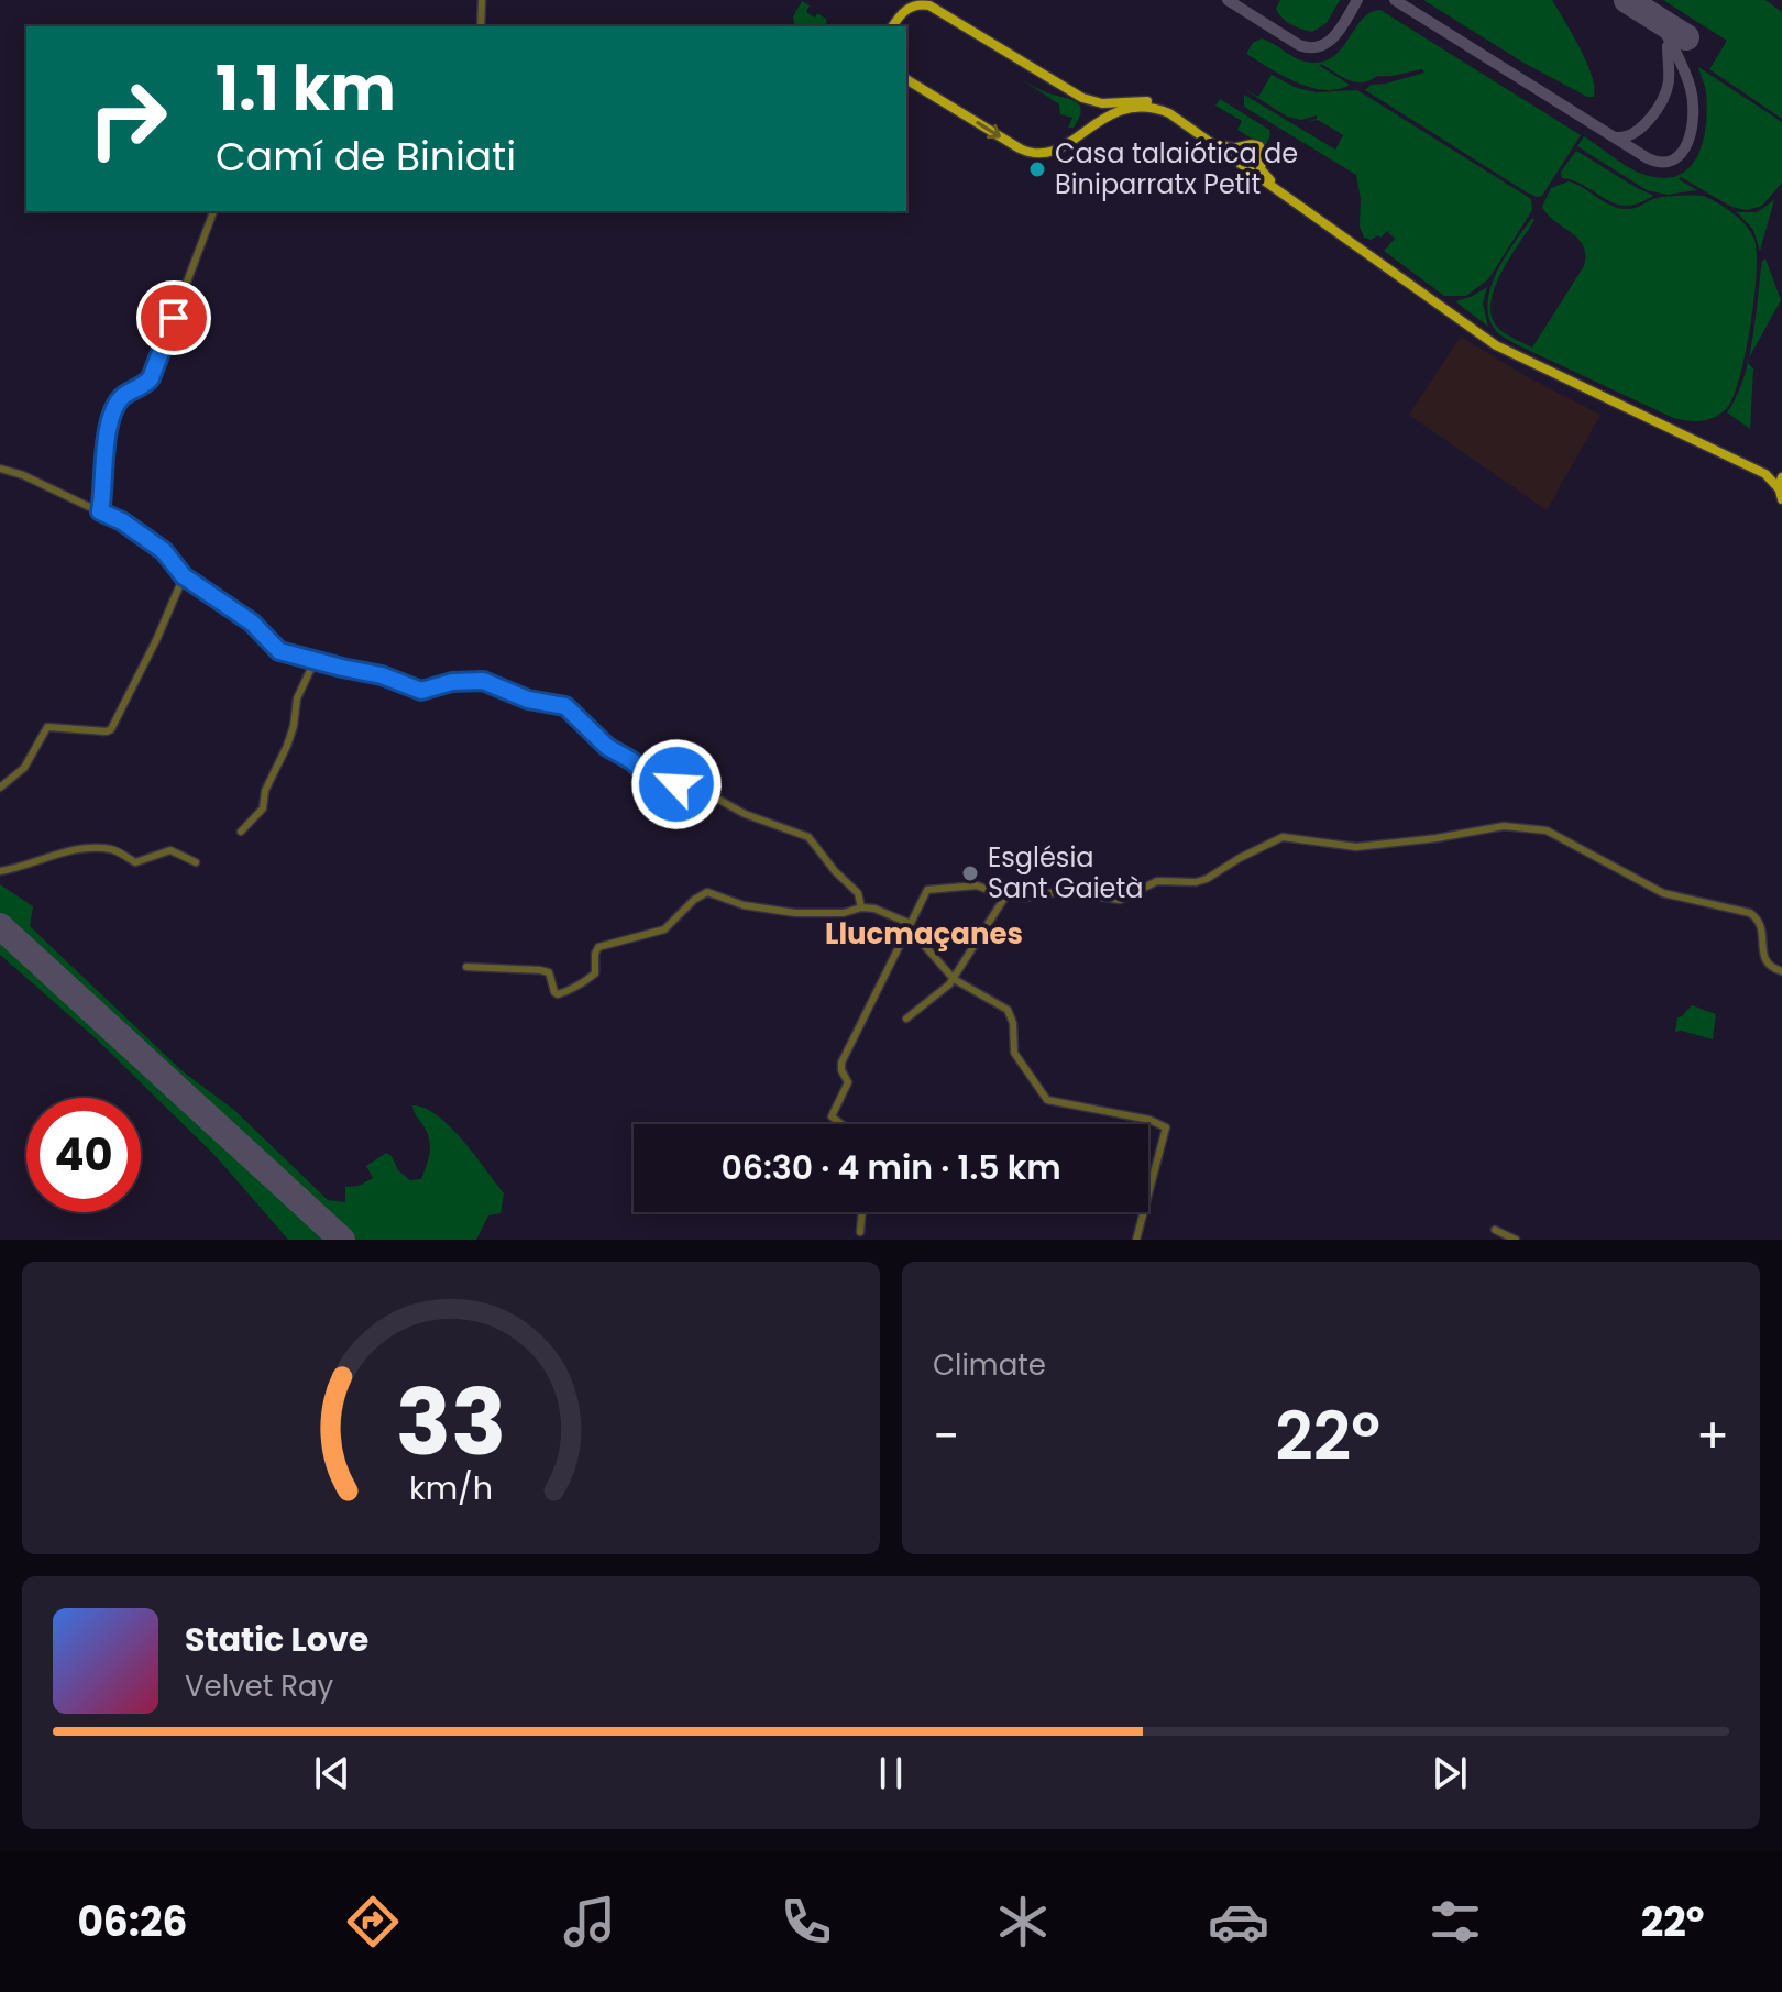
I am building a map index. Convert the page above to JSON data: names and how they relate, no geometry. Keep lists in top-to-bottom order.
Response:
{
  "districts": ["Llucmaçanes"],
  "places": ["Casa talaiótica de Biniparratx Petit", "Església Sant Gaietà"],
  "page": {
    "turn": ["1.1 km", "Camí de Biniati"],
    "limit": "40",
    "trip": "06:30 · 4 min · 1.5 km",
    "tile": "Climate",
    "heat": ["−", "22°", "+"],
    "song": ["Static Love", "Velvet Ray"],
    "tabs": ["06:26", "22°"],
    "gauge": ["33", "km/h"]
  }
}
